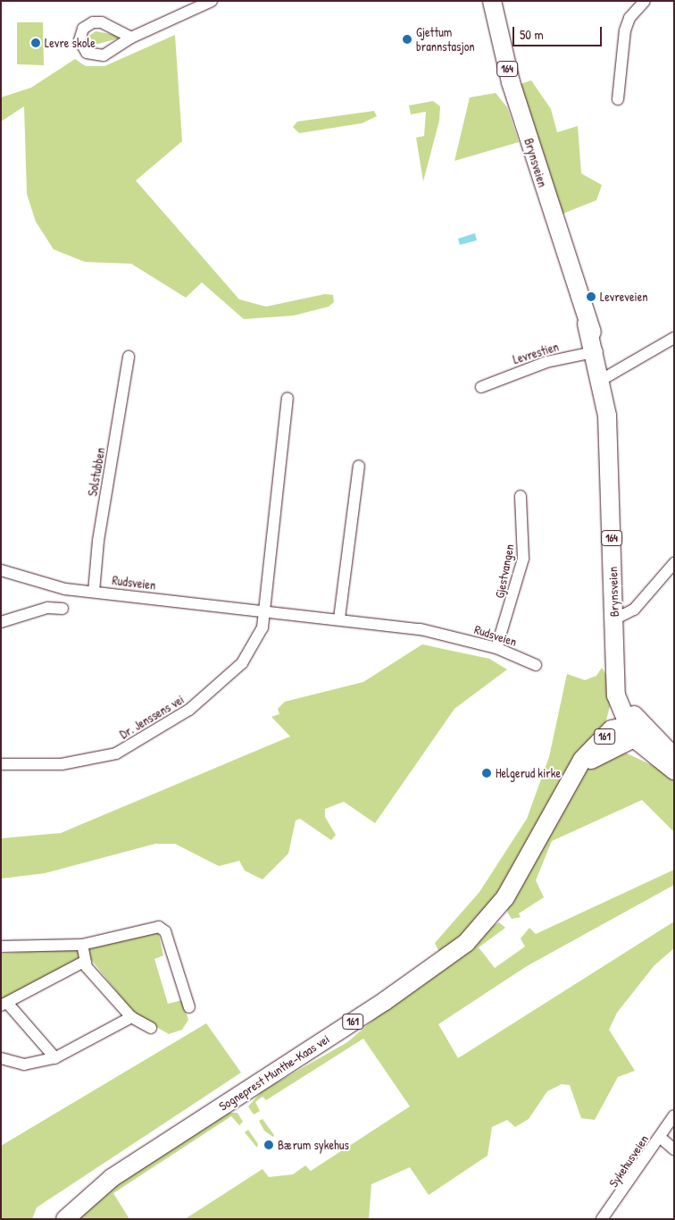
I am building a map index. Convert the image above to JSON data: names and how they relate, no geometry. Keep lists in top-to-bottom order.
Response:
{
  "streets": {
    "main road": [
      "164",
      "Brynsveien",
      "161",
      "Sogneprest Munthe-Kaas vei"
    ],
    "street": [
      "Levrestien",
      "Solstubben",
      "Gjestvangen",
      "Rudsveien",
      "Dr. Jenssens vei",
      "Sykehusveien"
    ]
  },
  "crossings": [
    ["Brynsveien", "Levrestien"],
    ["Brynsveien", "Sogneprest Munthe-Kaas vei"],
    ["Solstubben", "Rudsveien"],
    ["Gjestvangen", "Rudsveien"],
    ["Rudsveien", "Dr. Jenssens vei"]
  ],
  "places": [
    "Gjettum brannstasjon",
    "Levre skole",
    "Levreveien",
    "Helgerud kirke",
    "Bærum sykehus"
  ],
  "scale_bar": "50 m"
}
